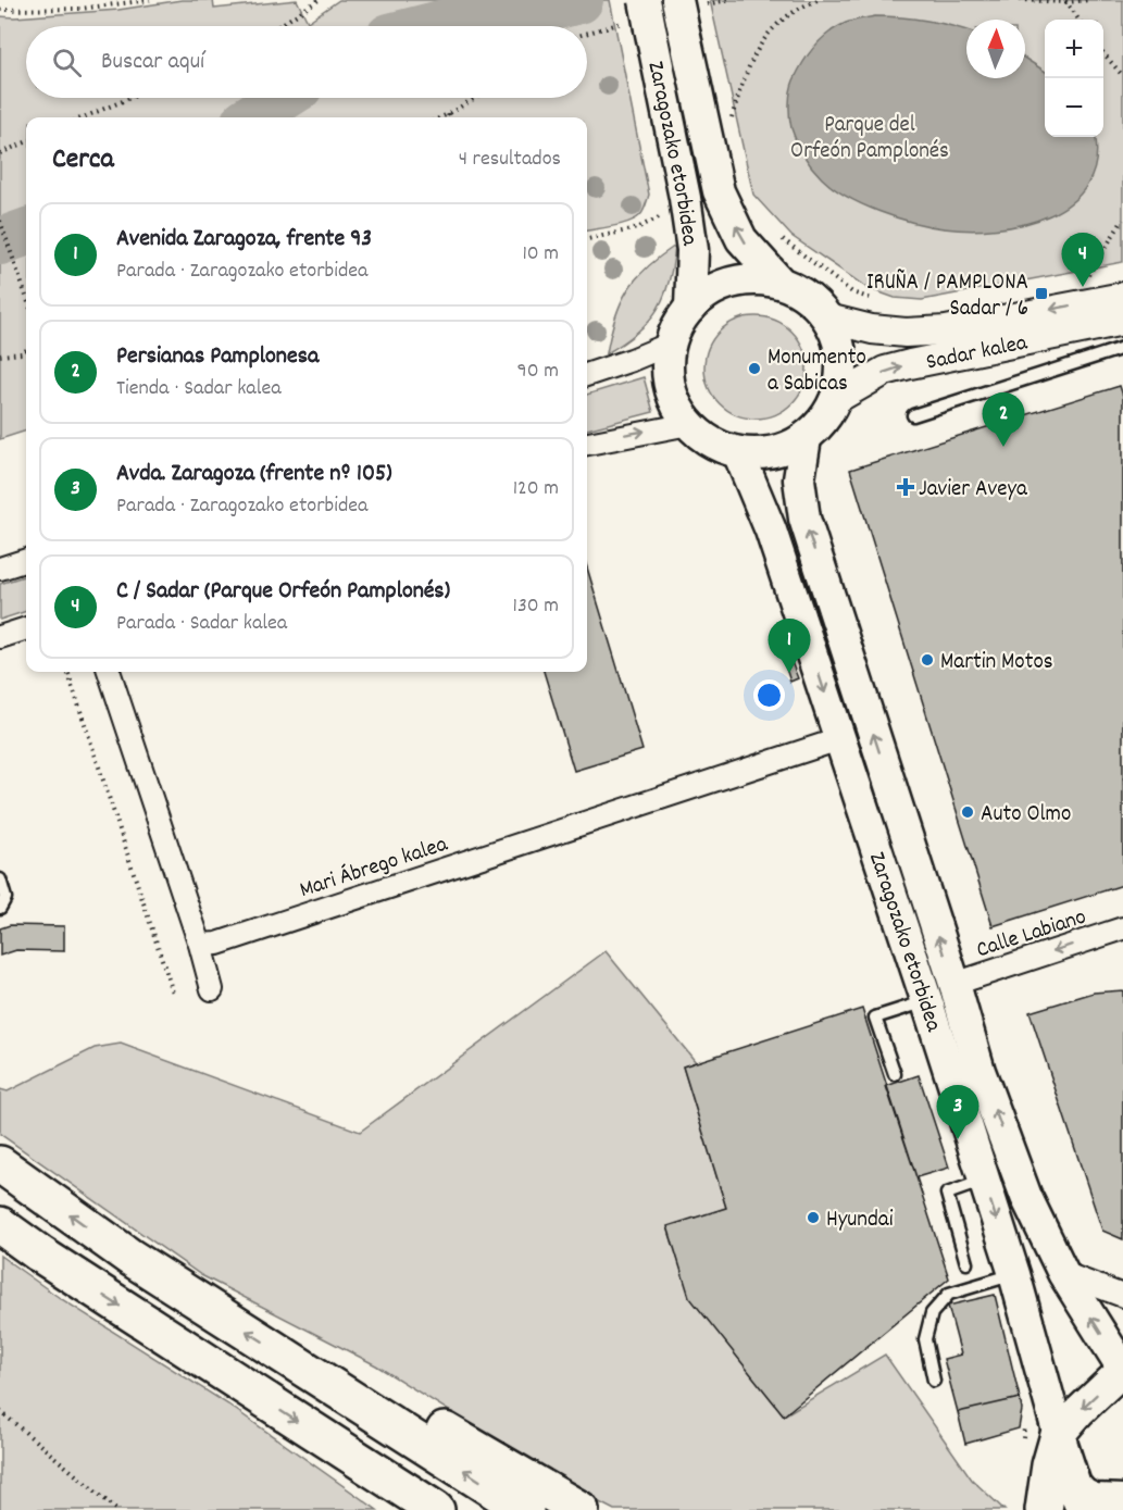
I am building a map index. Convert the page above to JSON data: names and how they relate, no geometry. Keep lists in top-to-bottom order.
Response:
{
  "streets": {
    "main road": ["Zaragozako etorbidea"],
    "street": ["Sadar kalea", "Mari Ábrego kalea", "Calle Labiano"]
  },
  "crossings": [
    ["Zaragozako etorbidea", "Sadar kalea"],
    ["Zaragozako etorbidea", "Mari Ábrego kalea"],
    ["Zaragozako etorbidea", "Calle Labiano"]
  ],
  "one_way": ["Calle Labiano"],
  "parks": ["Parque del Orfeón Pamplonés"],
  "places": {
    "transit": ["IRUÑA / PAMPLONA Sadar / 6"],
    "other": [
      "Monumento a Sabicas",
      "Martin Motos",
      "Auto Olmo",
      "Hyundai"
    ],
    "health": ["Javier Aveya"]
  },
  "north": "top",
  "page": {
    "map_buttons": ["+", "−"],
    "search": "Buscar aquí",
    "heading": ["Cerca", "4 resultados"],
    "list": [
      {
        "mark": "1",
        "name": "Avenida Zaragoza, frente 93",
        "note": "Parada · Zaragozako etorbidea",
        "value": "10 m"
      },
      {
        "mark": "2",
        "name": "Persianas Pamplonesa",
        "note": "Tienda · Sadar kalea",
        "value": "90 m"
      },
      {
        "mark": "3",
        "name": "Avda. Zaragoza (frente nº 105)",
        "note": "Parada · Zaragozako etorbidea",
        "value": "120 m"
      },
      {
        "mark": "4",
        "name": "C / Sadar (Parque Orfeón Pamplonés)",
        "note": "Parada · Sadar kalea",
        "value": "130 m"
      }
    ],
    "pins": [
      "4",
      "2",
      "1",
      "3"
    ]
  }
}
